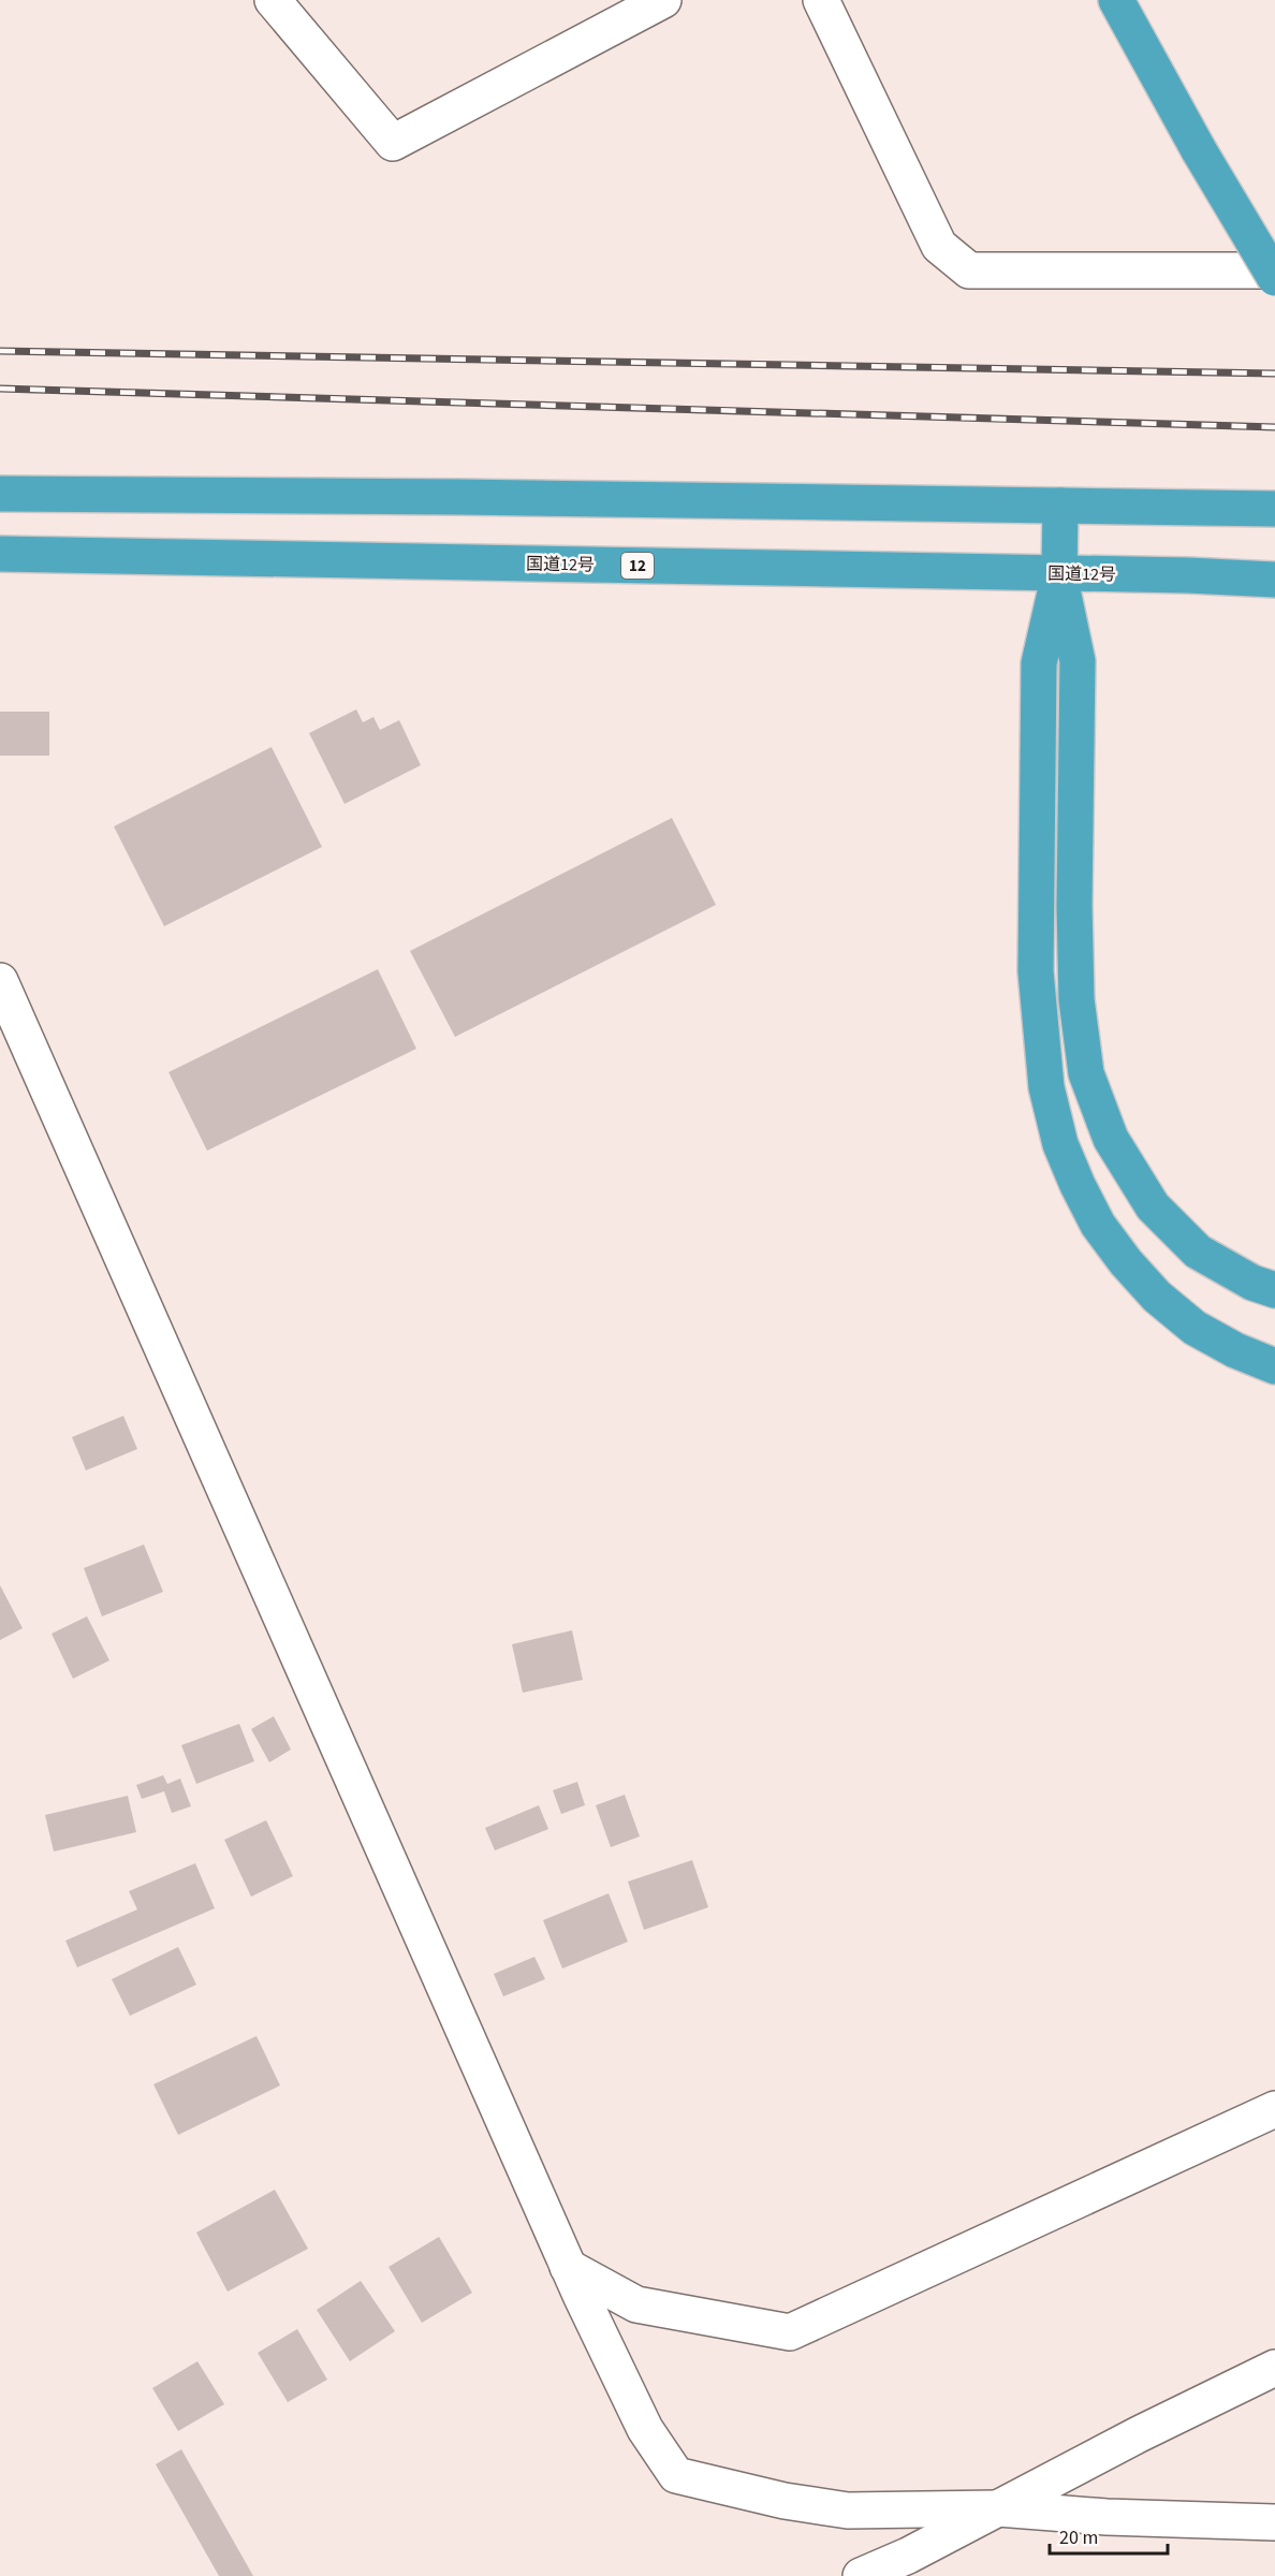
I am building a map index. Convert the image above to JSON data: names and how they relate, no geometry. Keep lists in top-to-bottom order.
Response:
{
  "streets": {
    "highway": ["国道12号", "12"]
  },
  "scale_bar": "20 m"
}
